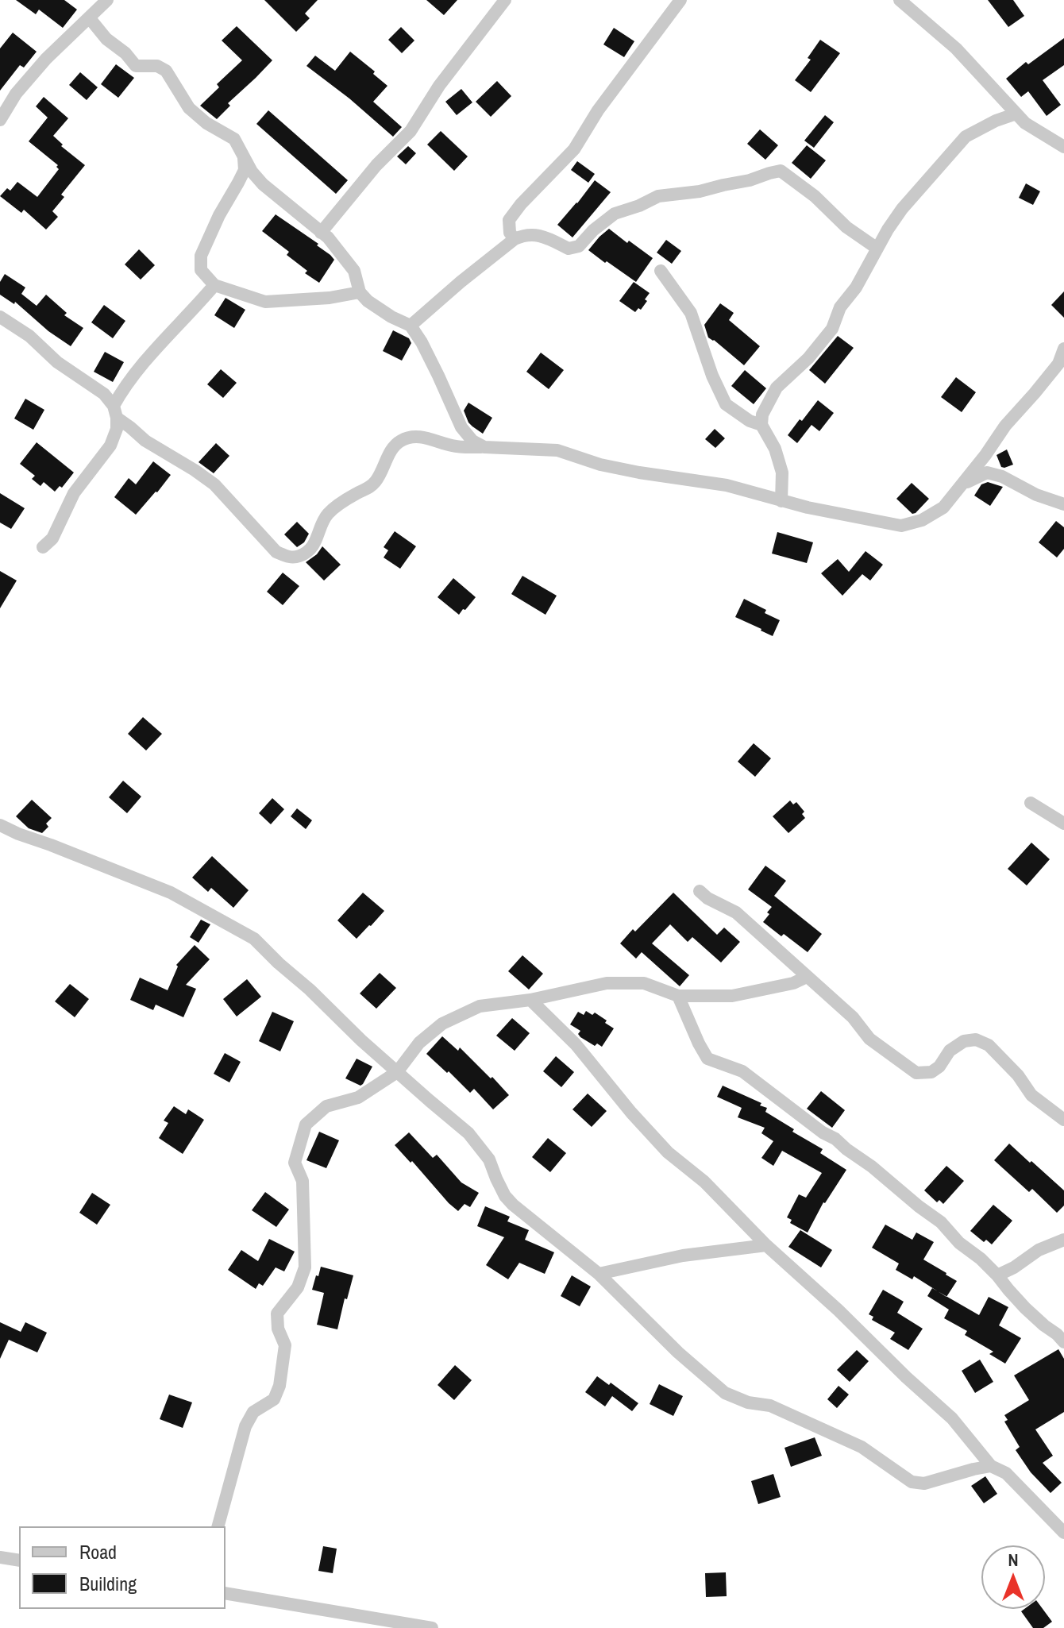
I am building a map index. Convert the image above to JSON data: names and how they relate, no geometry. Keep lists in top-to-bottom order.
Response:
{
  "legend": ["Road", "Building"],
  "north": "top"
}
